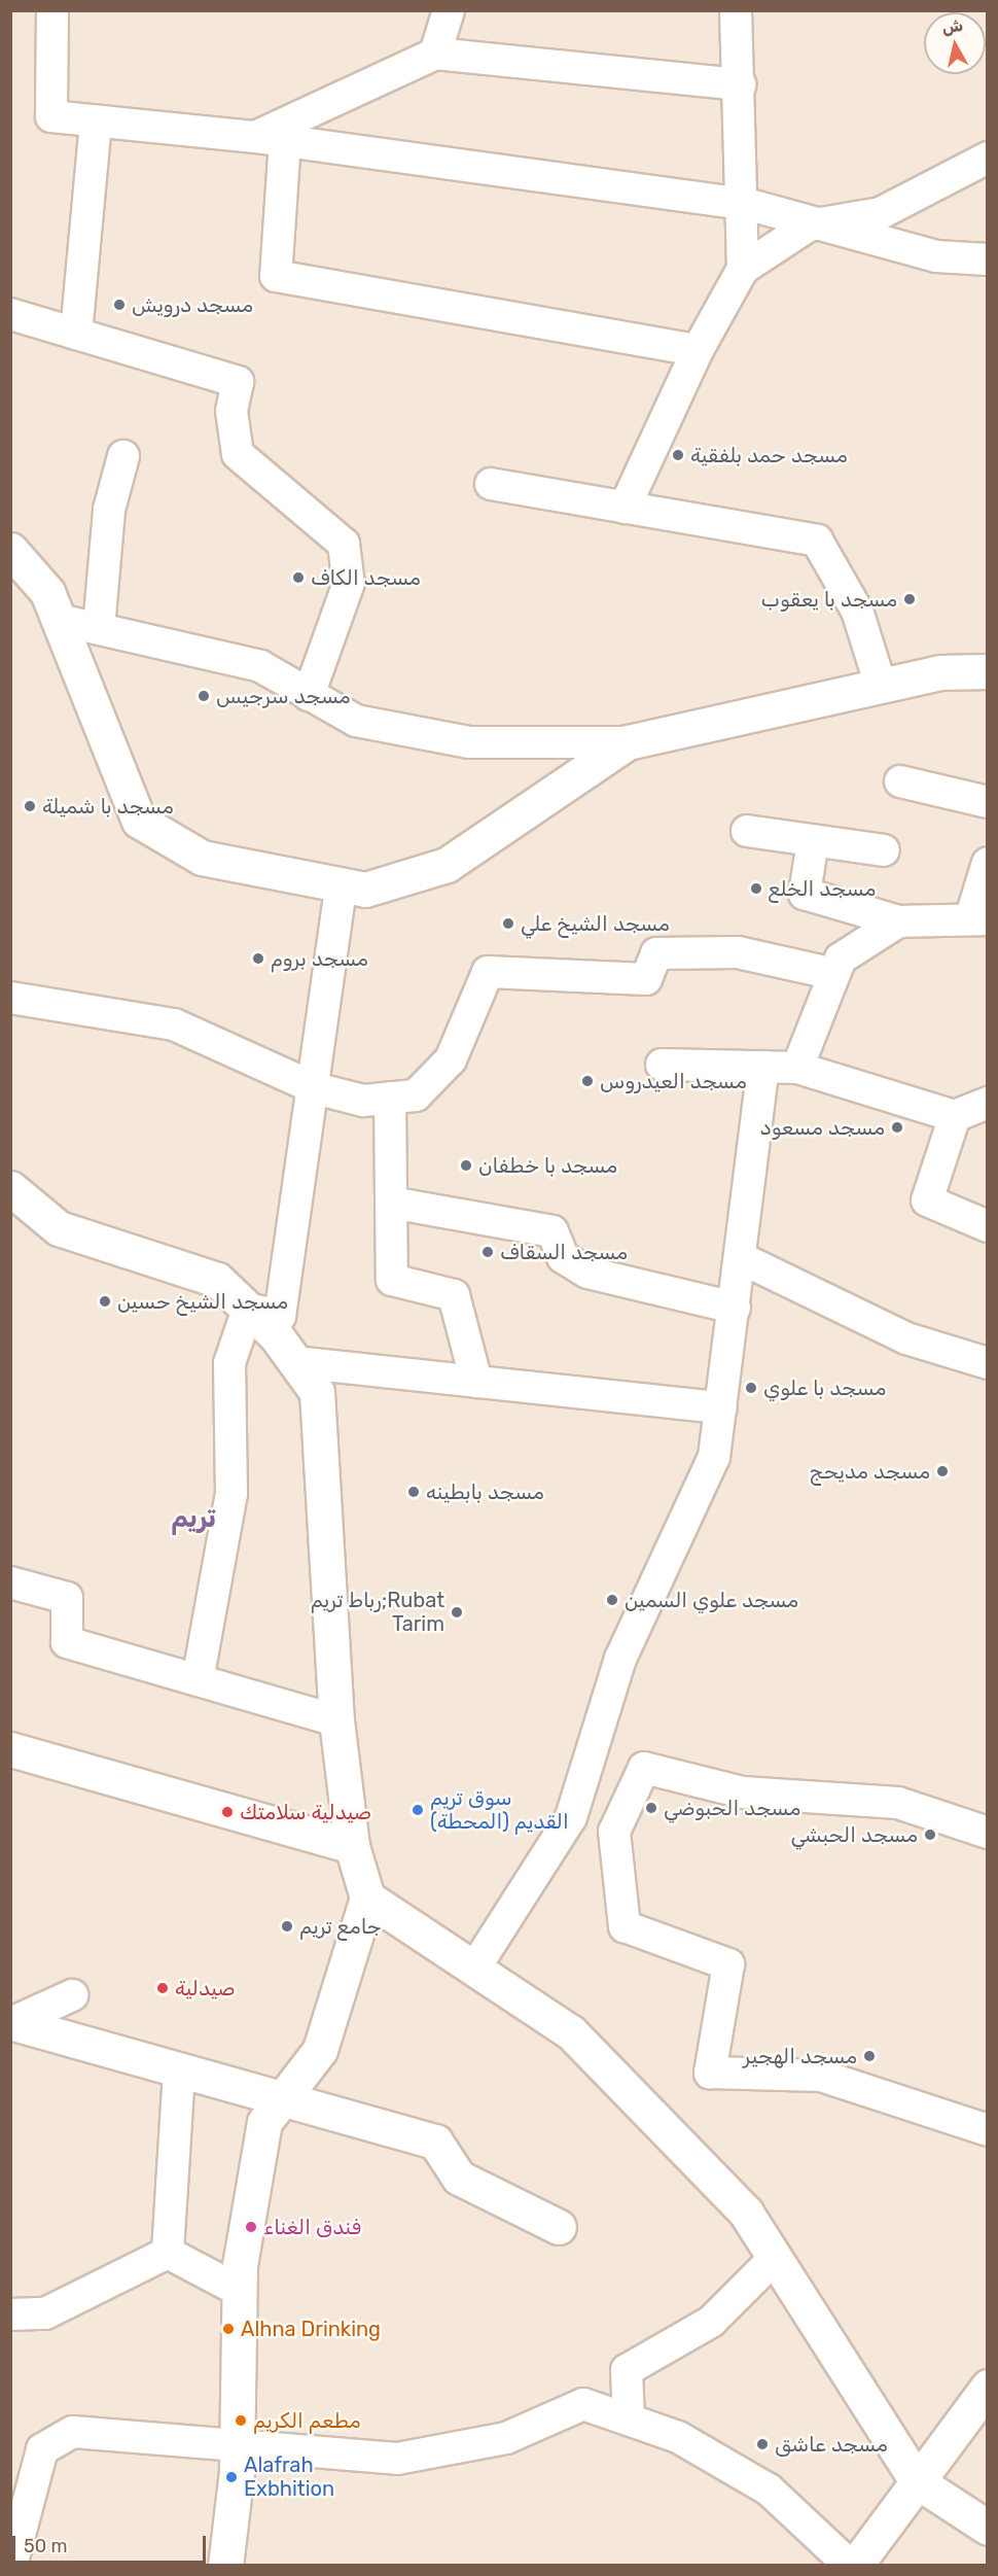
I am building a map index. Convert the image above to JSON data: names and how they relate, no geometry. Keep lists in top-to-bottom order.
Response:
{
  "districts": ["تريم"],
  "places": [
    "مسجد درويش",
    "مسجد حمد بلفقية",
    "مسجد الكاف",
    "مسجد با يعقوب",
    "مسجد سرجيس",
    "مسجد با شميلة",
    "مسجد الخلع",
    "مسجد الشيخ علي",
    "مسجد بروم",
    "مسجد العيدروس",
    "مسجد مسعود",
    "مسجد با خطفان",
    "مسجد السقاف",
    "مسجد الشيخ حسين",
    "مسجد با علوي",
    "مسجد مديحج",
    "مسجد بابطينه",
    "مسجد علوي السمين",
    "رباط تريم;Rubat Tarim",
    "مسجد الحبوضي",
    "سوق تريم القديم (المحطة)",
    "صيدلية سلامتك",
    "مسجد الحبشي",
    "جامع تريم",
    "صيدلية",
    "مسجد الهجير",
    "فندق الغناء",
    "Alhna Drinking",
    "مطعم الكريم",
    "مسجد عاشق",
    "Alafrah Exbhition"
  ],
  "scale_bar": "50 m",
  "north": "top"
}
